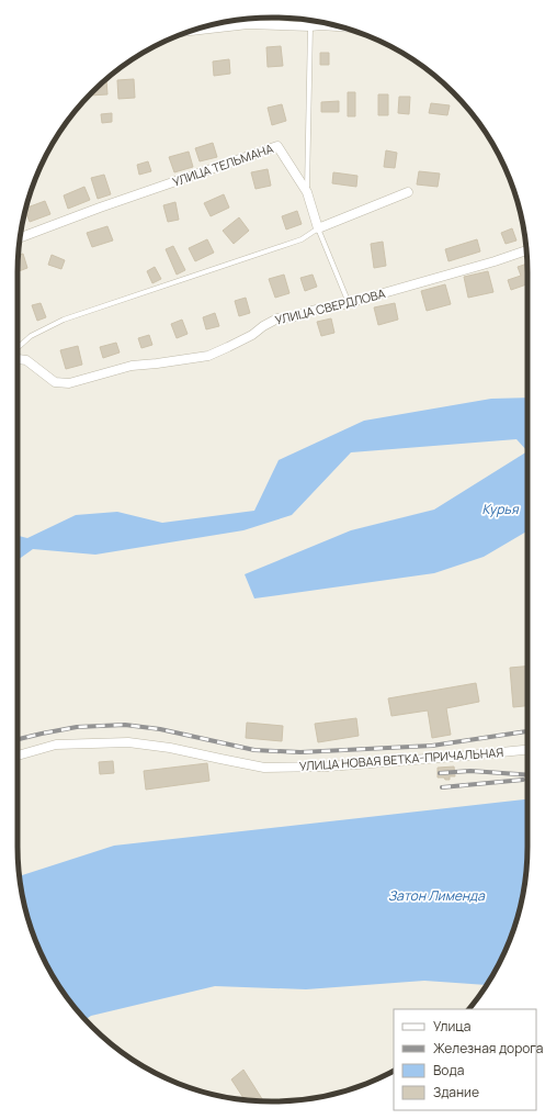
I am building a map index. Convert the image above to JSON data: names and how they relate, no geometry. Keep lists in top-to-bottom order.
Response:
{
  "streets": {
    "street": ["УЛИЦА ТЕЛЬМАНА", "УЛИЦА СВЕРДЛОВА", "УЛИЦА НОВАЯ ВЕТКА-ПРИЧАЛЬНАЯ"]
  },
  "water": ["Курья", "Затон Лименда"],
  "legend": [
    "Улица",
    "Железная дорога",
    "Вода",
    "Здание"
  ]
}
